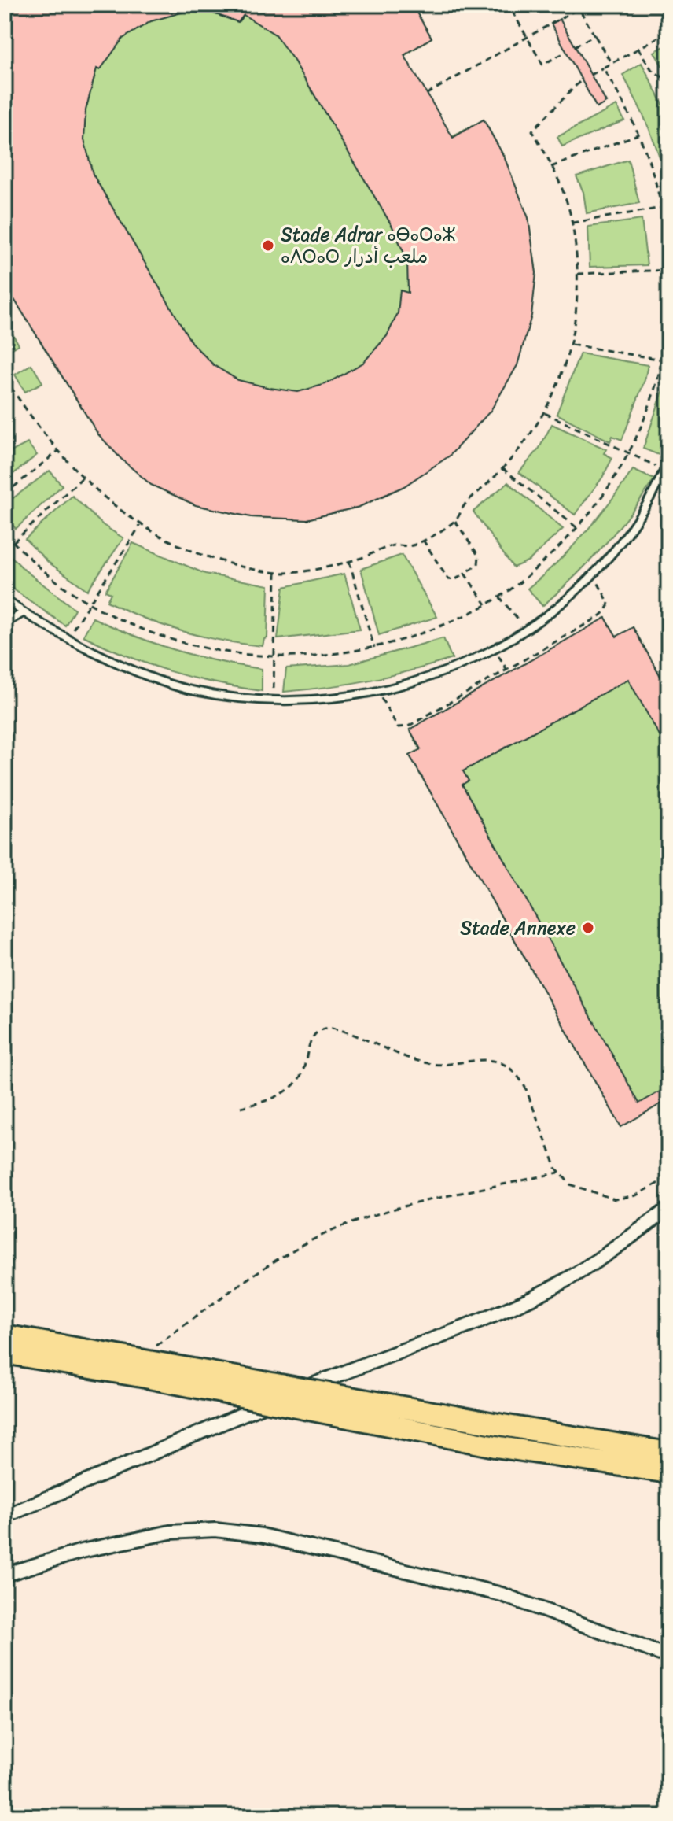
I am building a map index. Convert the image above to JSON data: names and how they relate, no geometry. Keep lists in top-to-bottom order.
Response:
{
  "places": ["Stade Adrar ⴰⴱⴰⵔⴰⵣ ⴰⴷⵔⴰⵔ ملعب أدرار", "Stade Annexe"]
}
